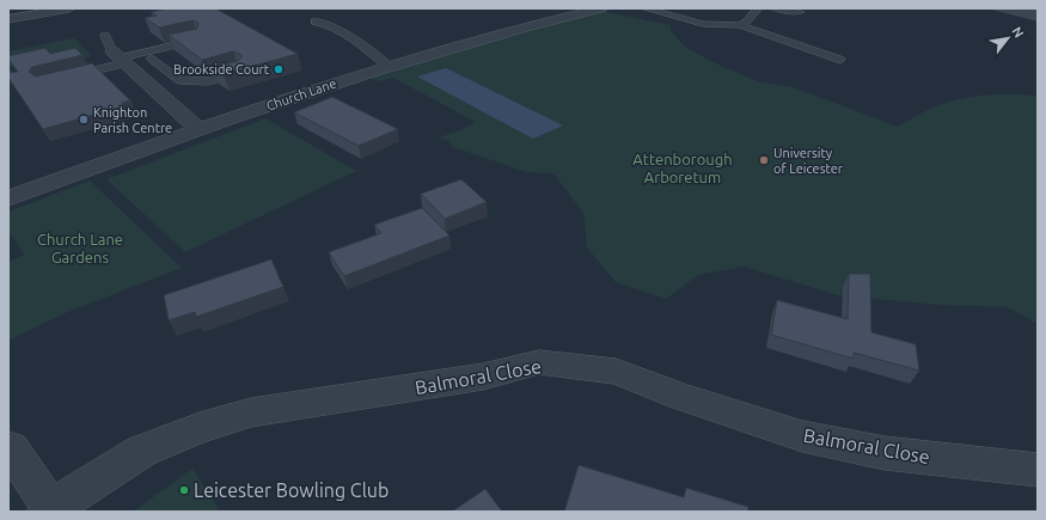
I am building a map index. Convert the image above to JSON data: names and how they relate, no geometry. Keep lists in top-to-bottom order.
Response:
{
  "streets": {
    "street": ["Church Lane", "Balmoral Close"]
  },
  "parks": ["Attenborough Arboretum", "Church Lane Gardens"],
  "places": [
    "Brookside Court",
    "Knighton Parish Centre",
    "University of Leicester",
    "Leicester Bowling Club"
  ],
  "north": "top right"
}
